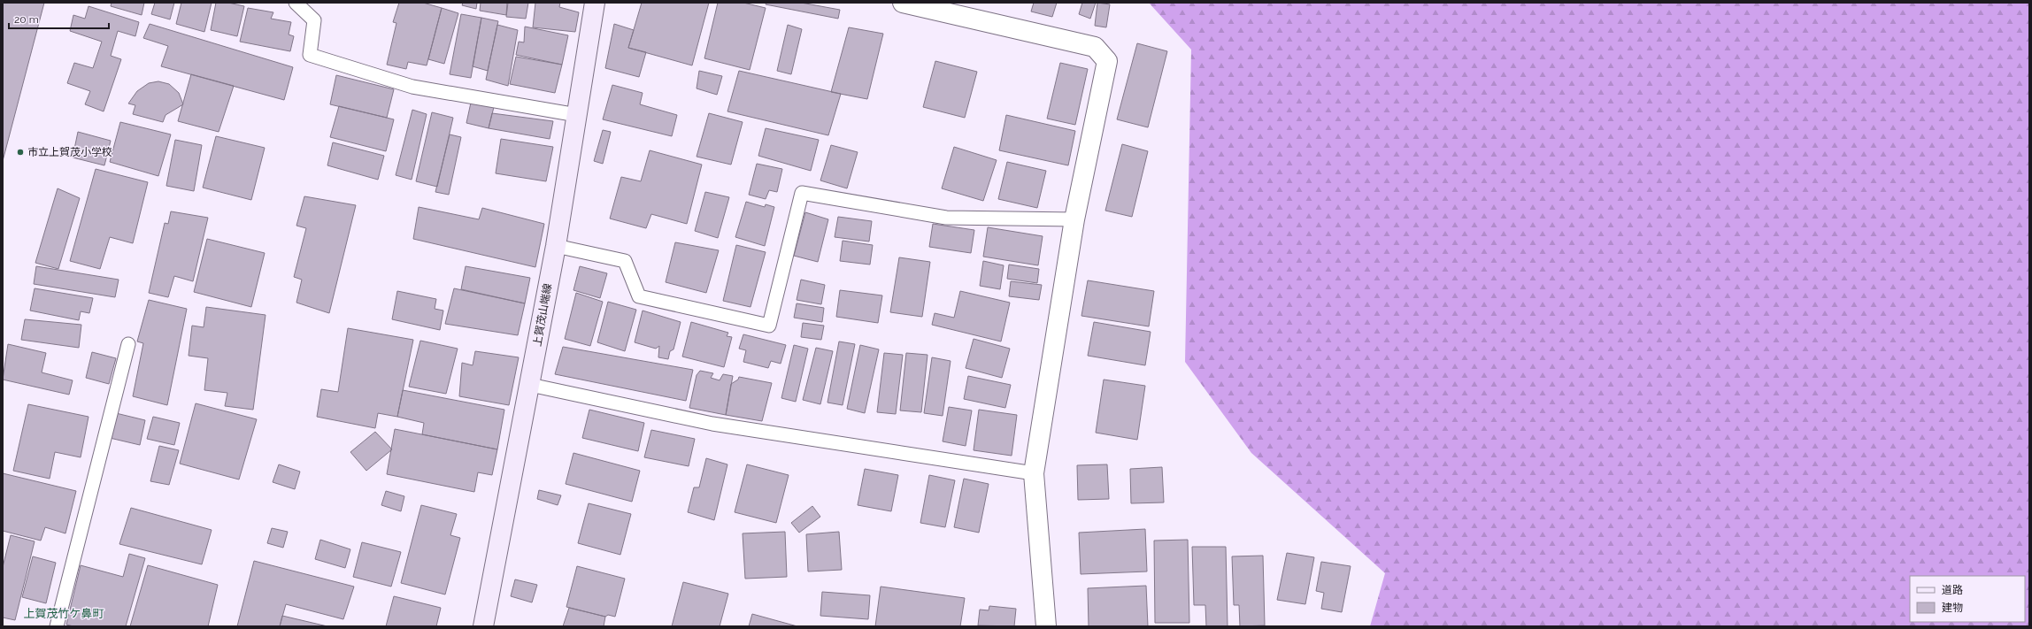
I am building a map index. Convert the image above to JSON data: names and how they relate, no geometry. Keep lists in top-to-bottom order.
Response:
{
  "streets": {
    "main road": ["上賀茂山端線"]
  },
  "districts": ["上賀茂竹ケ鼻町"],
  "places": ["市立上賀茂小学校"],
  "legend": ["道路", "建物"],
  "scale_bar": "20 m"
}
